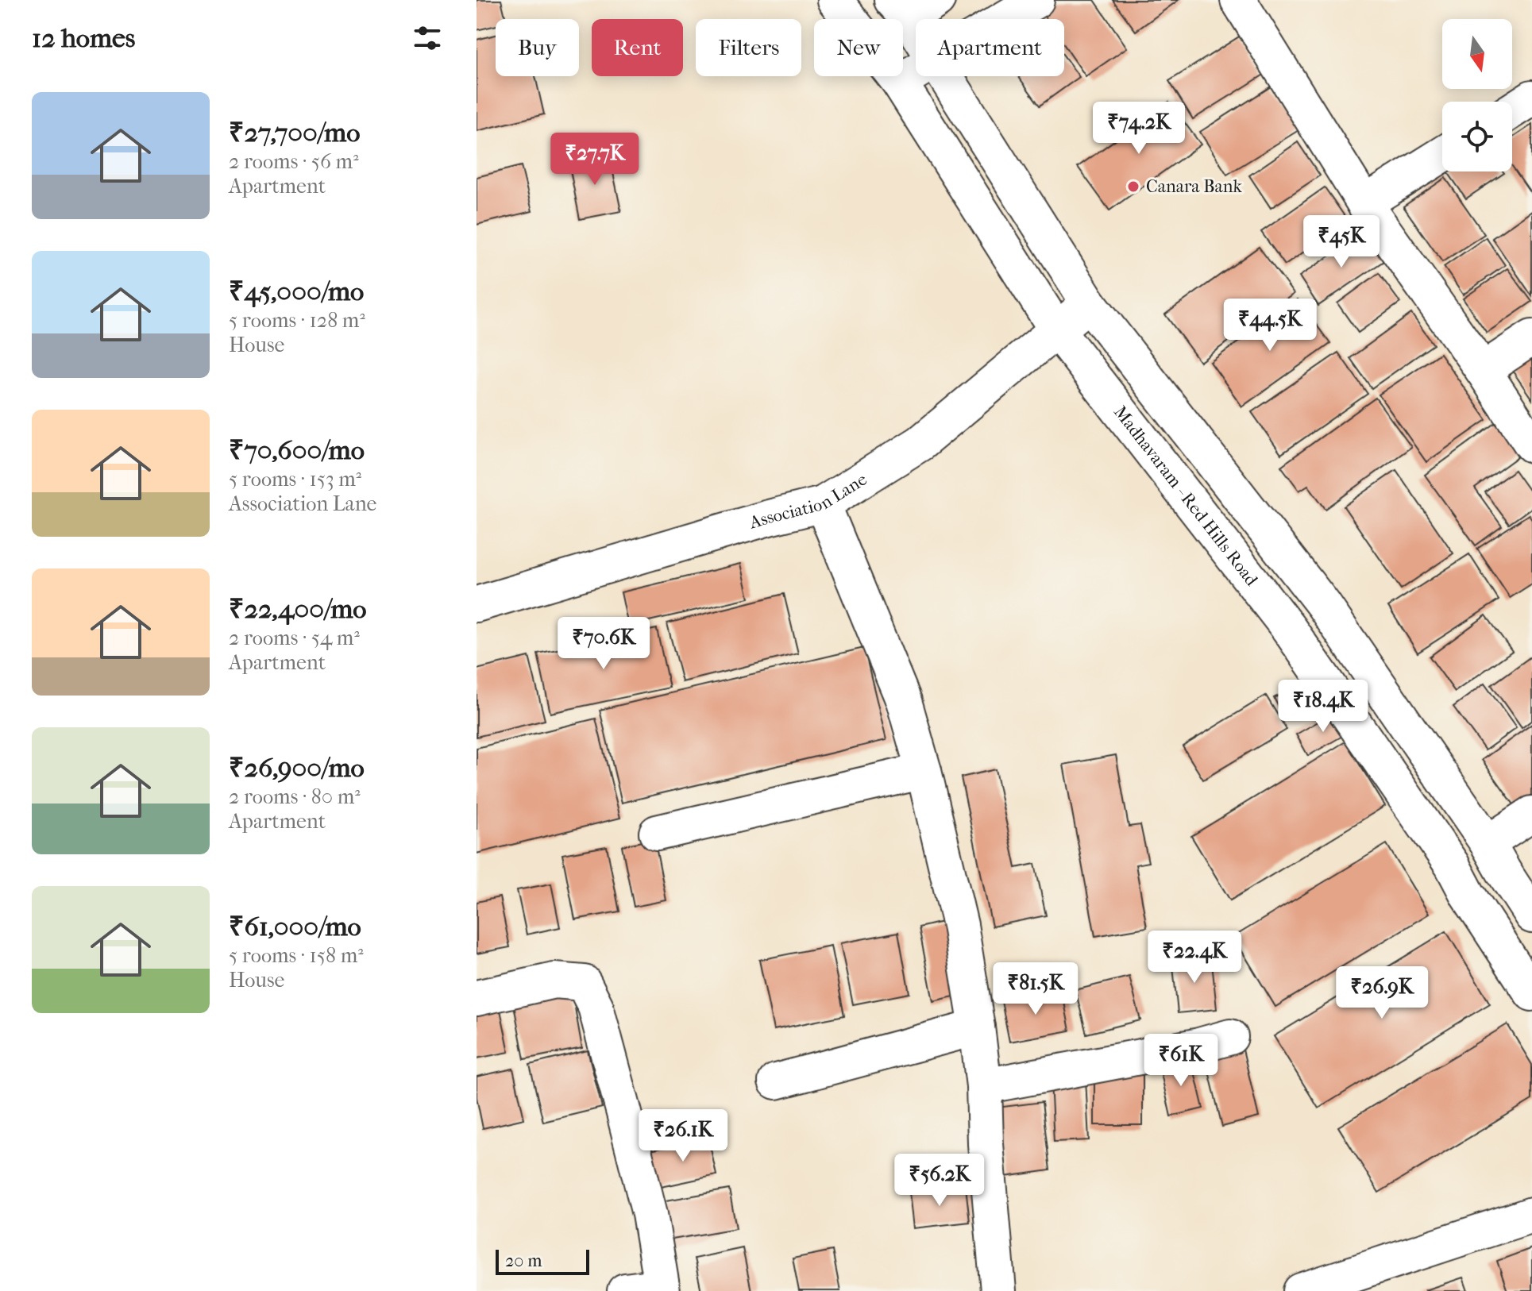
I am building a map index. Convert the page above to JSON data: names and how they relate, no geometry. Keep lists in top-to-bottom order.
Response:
{
  "streets": {
    "street": ["Madhavaram - Red Hills Road", "Association Lane"]
  },
  "crossings": [
    ["Madhavaram - Red Hills Road", "Association Lane"]
  ],
  "places": ["Canara Bank"],
  "scale_bar": "20 m",
  "north": "bottom",
  "page": {
    "heading": "12 homes",
    "chip": [
      "Buy",
      "Rent",
      "Filters",
      "New",
      "Apartment"
    ],
    "list": [
      {
        "name": "₹27,700/mo",
        "note": "2 rooms · 56 m² · Apartment"
      },
      {
        "name": "₹45,000/mo",
        "note": "5 rooms · 128 m² · House"
      },
      {
        "name": "₹70,600/mo",
        "note": "5 rooms · 153 m² · Association Lane"
      },
      {
        "name": "₹22,400/mo",
        "note": "2 rooms · 54 m² · Apartment"
      },
      {
        "name": "₹26,900/mo",
        "note": "2 rooms · 80 m² · Apartment"
      },
      {
        "name": "₹61,000/mo",
        "note": "5 rooms · 158 m² · House"
      }
    ],
    "price": [
      "₹74.2K",
      "₹27.7K",
      "₹45K",
      "₹44.5K",
      "₹70.6K",
      "₹18.4K",
      "₹22.4K",
      "₹81.5K",
      "₹26.9K",
      "₹61K",
      "₹26.1K",
      "₹56.2K"
    ],
    "scale": "20 m"
  }
}
